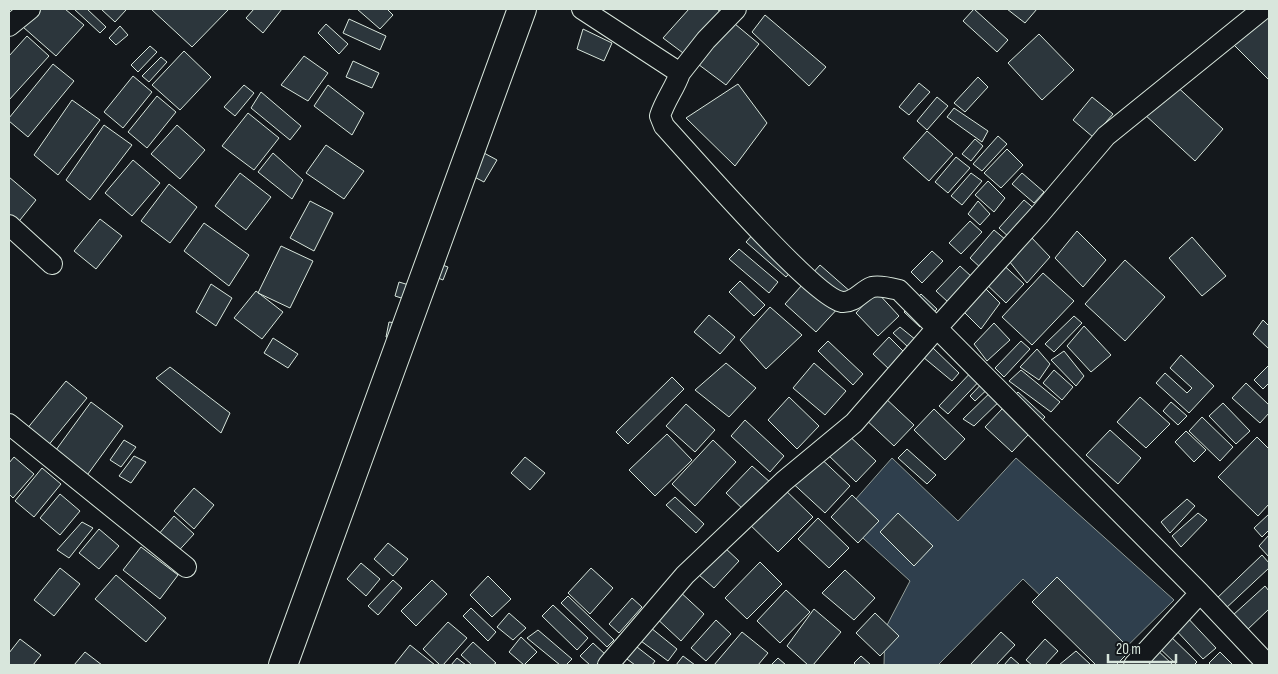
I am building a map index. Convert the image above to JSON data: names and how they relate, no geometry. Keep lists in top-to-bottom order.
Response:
{
  "scale_bar": "20 m"
}
